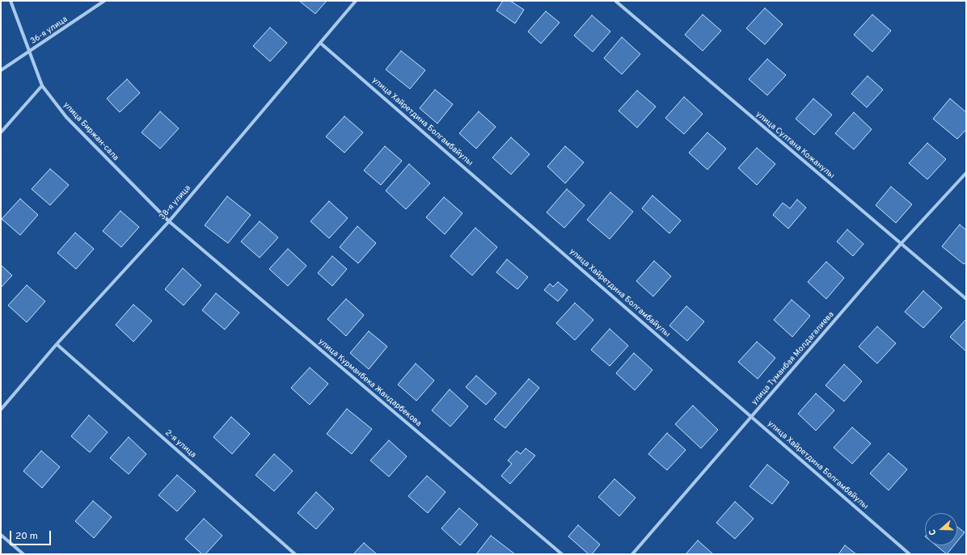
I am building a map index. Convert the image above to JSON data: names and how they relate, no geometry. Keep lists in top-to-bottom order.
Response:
{
  "streets": {
    "street": [
      "36-я улица",
      "улица Хайретдина Болгамбайулы",
      "улица Биржан-сала",
      "улица Султана Кожанулы",
      "38-я улица",
      "улица Туманбая Молдагалиева",
      "улица Курманбека Жандарбекова",
      "2-я улица"
    ]
  },
  "crossings": [
    ["36-я улица", "улица Биржан-сала"],
    ["улица Хайретдина Болгамбайулы", "38-я улица"],
    ["улица Хайретдина Болгамбайулы", "улица Туманбая Молдагалиева"],
    ["улица Биржан-сала", "38-я улица"],
    ["улица Биржан-сала", "улица Курманбека Жандарбекова"],
    ["улица Султана Кожанулы", "улица Туманбая Молдагалиева"],
    ["38-я улица", "улица Курманбека Жандарбекова"],
    ["38-я улица", "2-я улица"]
  ],
  "scale_bar": "20 m",
  "north": "left"
}
